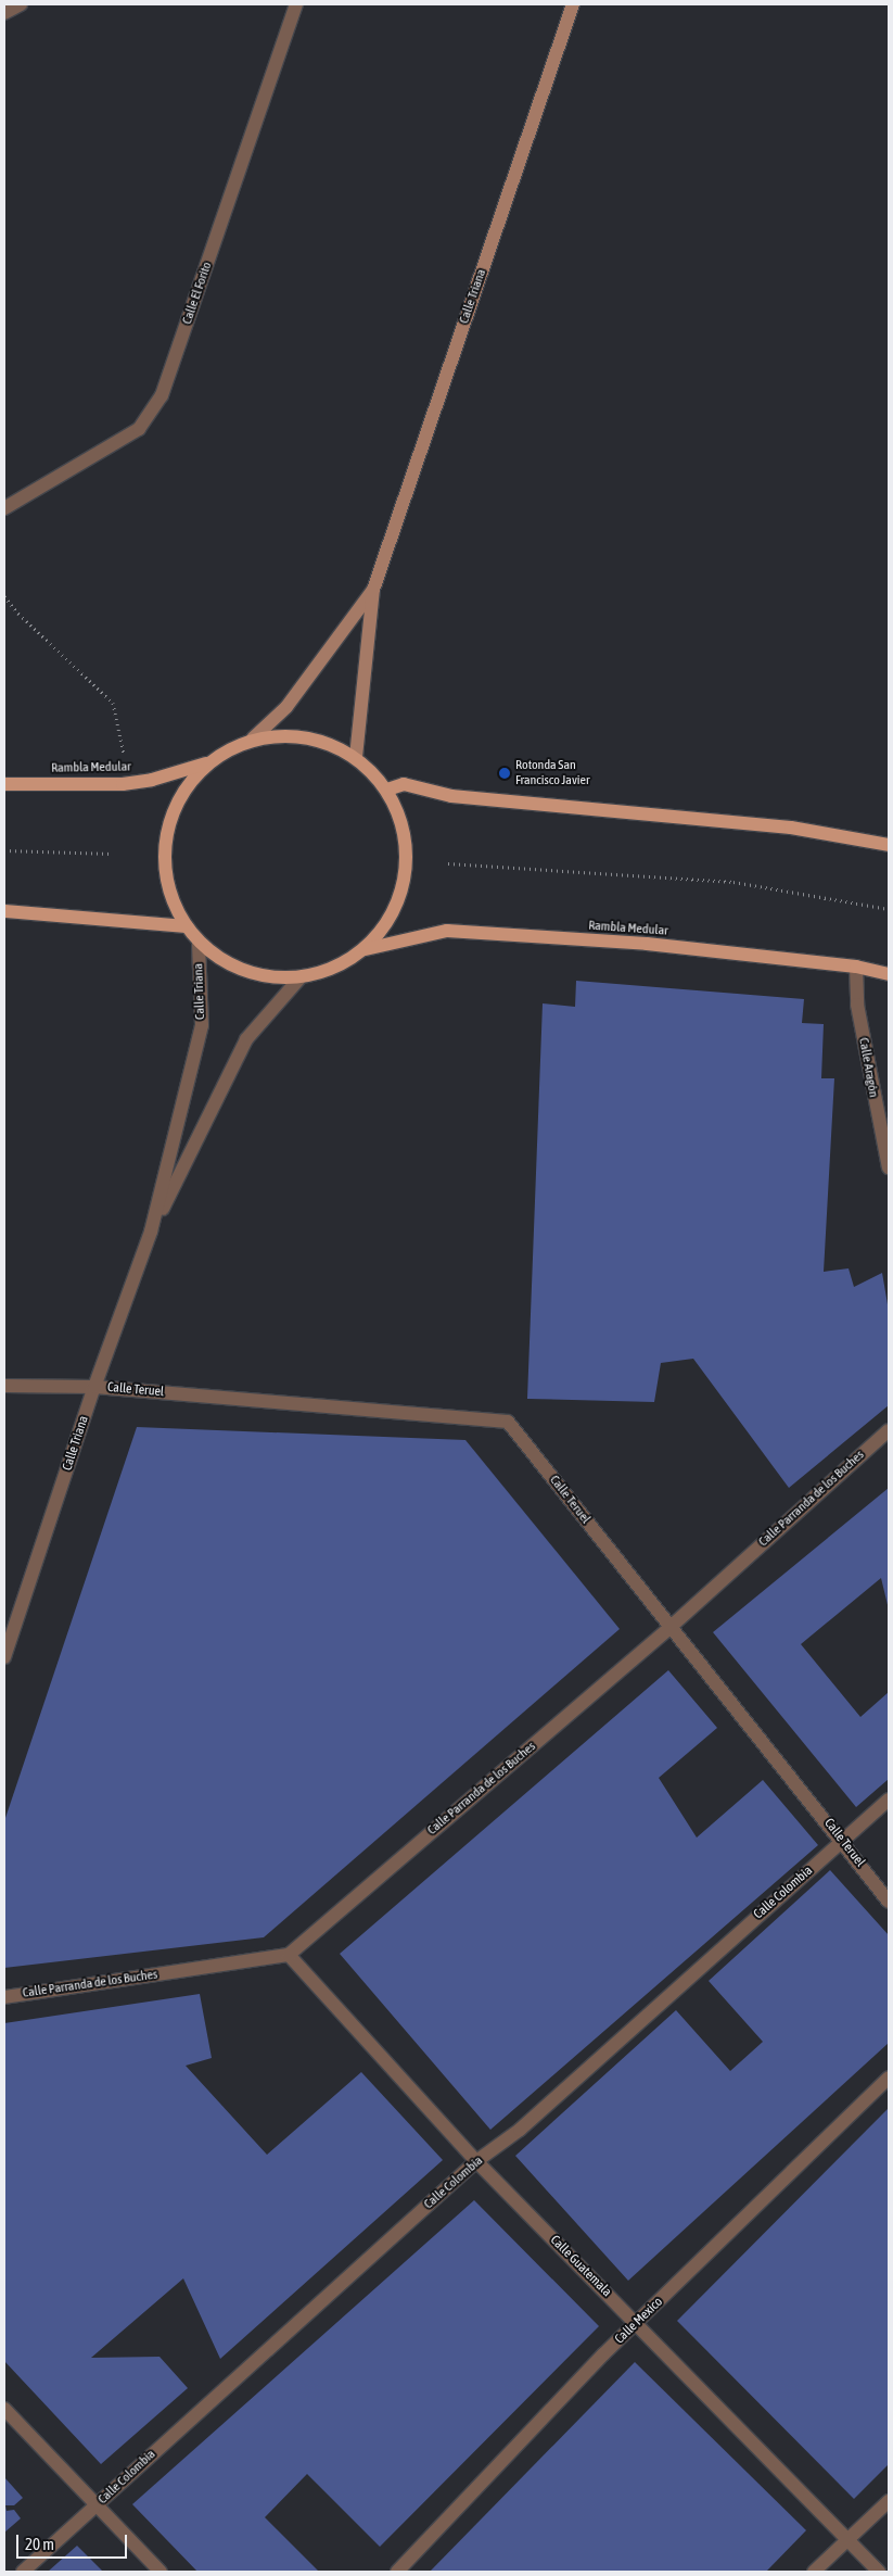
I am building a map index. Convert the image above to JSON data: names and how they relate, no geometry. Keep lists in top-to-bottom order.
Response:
{
  "streets": {
    "main road": ["Calle Triana", "Rambla Medular"],
    "street": [
      "Calle El Forito",
      "Calle Aragón",
      "Calle Teruel",
      "Calle Parranda de los Buches",
      "Calle Colombia",
      "Calle Guatemala",
      "Calle Mexico"
    ]
  },
  "crossings": [
    ["Calle Triana", "Calle Teruel"],
    ["Rambla Medular", "Calle Aragón"],
    ["Calle Teruel", "Calle Parranda de los Buches"],
    ["Calle Teruel", "Calle Colombia"],
    ["Calle Parranda de los Buches", "Calle Guatemala"],
    ["Calle Colombia", "Calle Guatemala"],
    ["Calle Guatemala", "Calle Mexico"]
  ],
  "places": ["Rotonda San Francisco Javier"],
  "scale_bar": "20 m"
}
